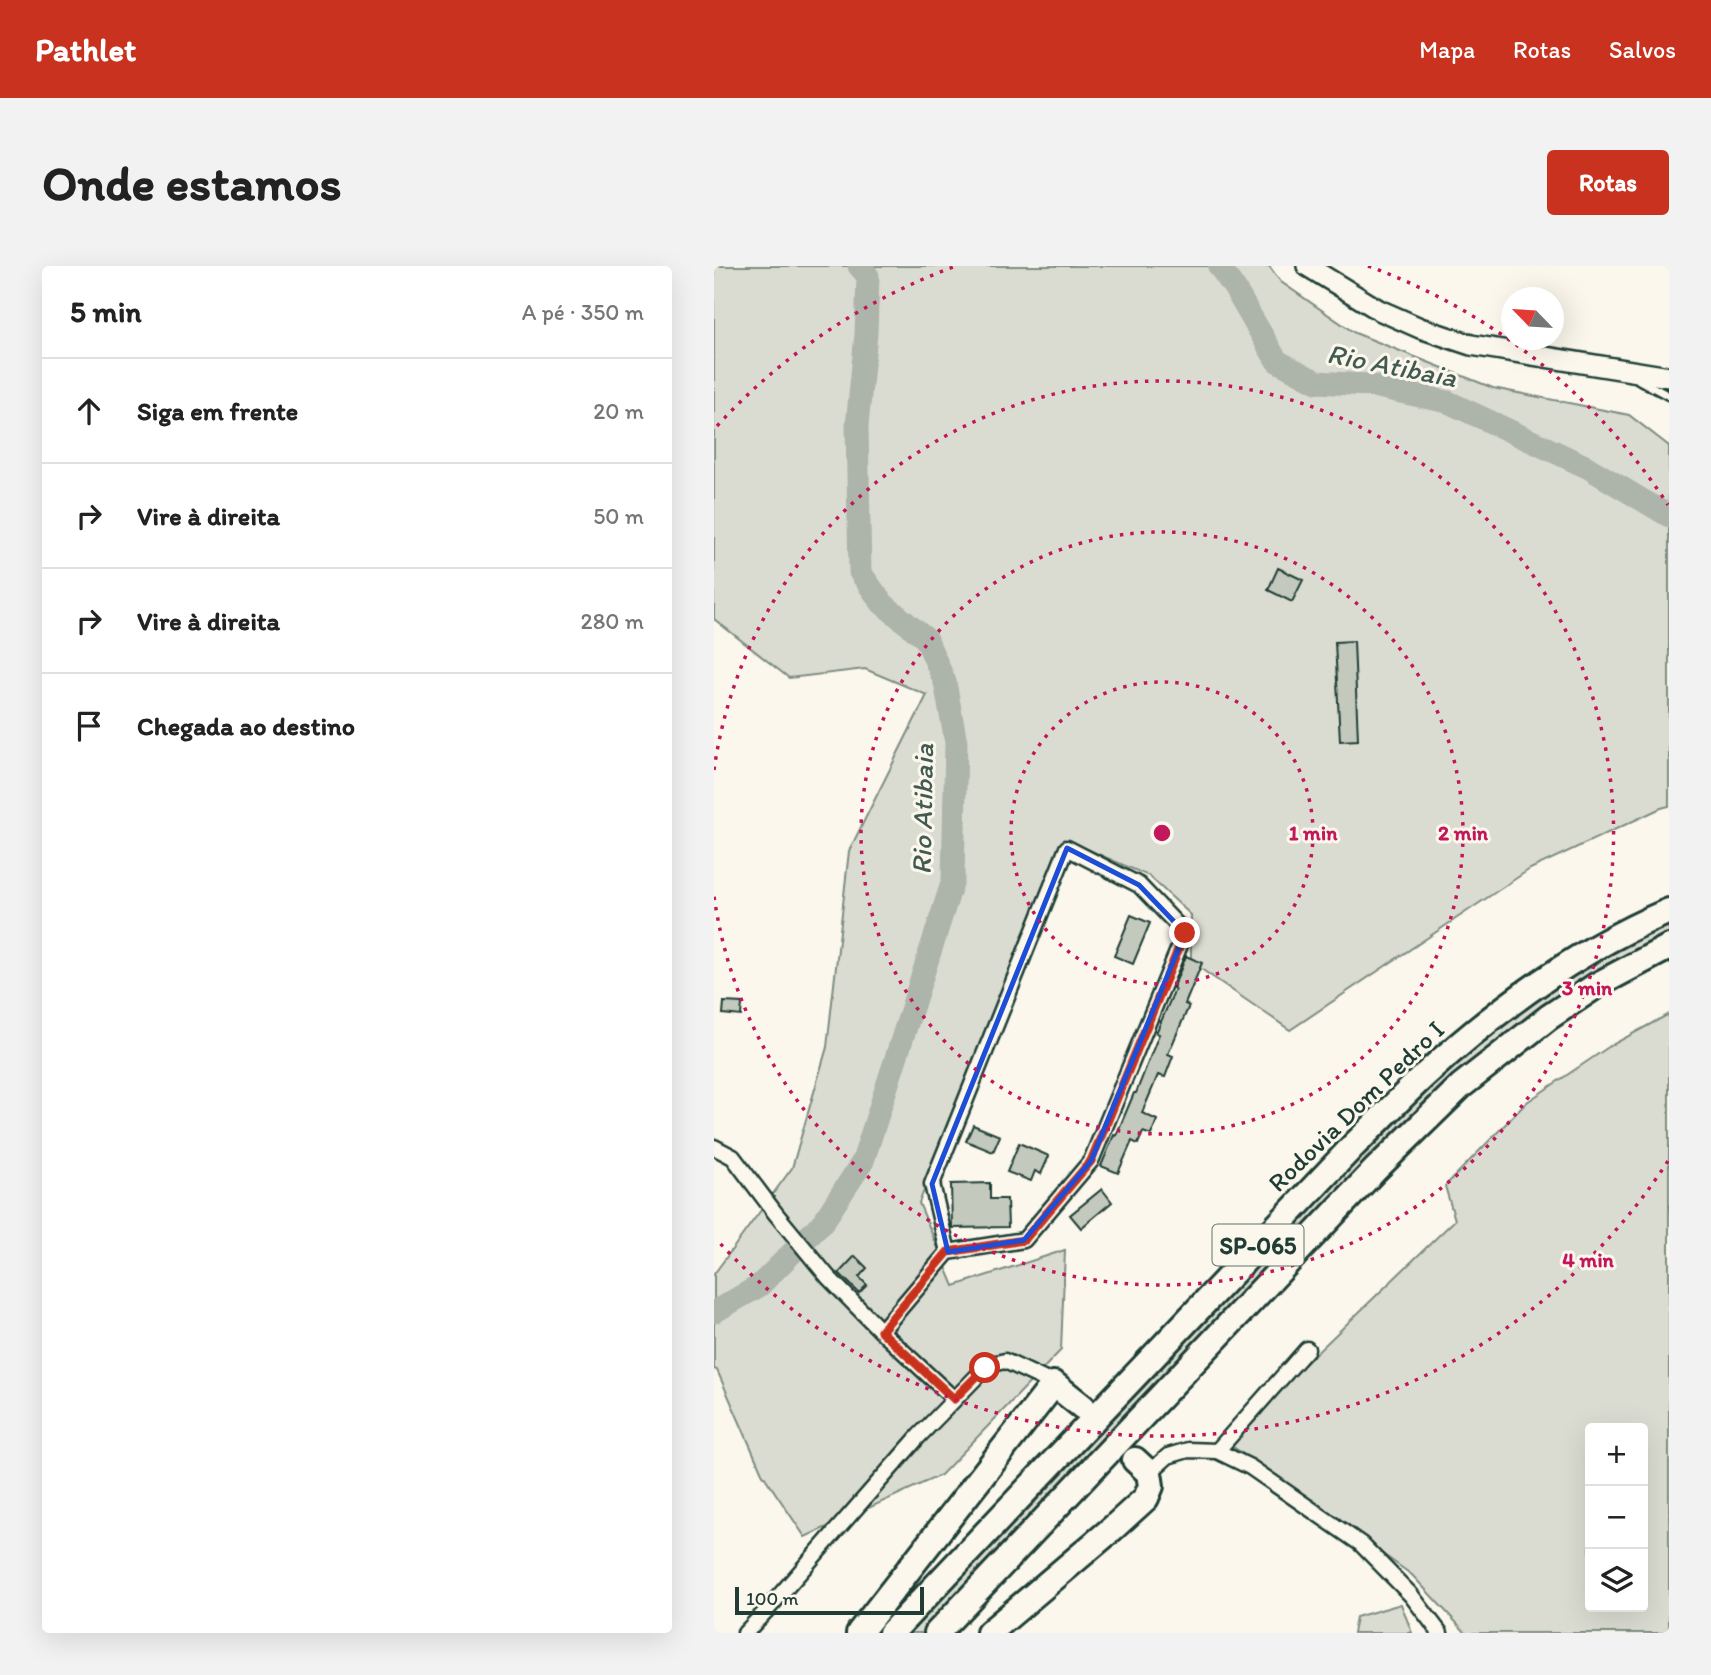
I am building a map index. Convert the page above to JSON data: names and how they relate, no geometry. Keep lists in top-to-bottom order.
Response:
{
  "streets": {
    "highway": ["Rodovia Dom Pedro I", "SP-065"]
  },
  "water": ["Rio Atibaia"],
  "scale_bar": "100 m",
  "north": "top left",
  "page": {
    "header": "Pathlet",
    "nav": ["Mapa", "Rotas", "Salvos"],
    "buttons": "Rotas",
    "title": "Onde estamos",
    "heading": ["5 min", "A pé · 350 m"],
    "list": [
      ["Siga em frente", "20 m"],
      ["Vire à direita", "50 m"],
      ["Vire à direita", "280 m"],
      "Chegada ao destino"
    ],
    "map_buttons": ["+", "−"],
    "scale": "100 m"
  },
  "rings": [
    "1 min",
    "2 min",
    "3 min",
    "4 min"
  ]
}
